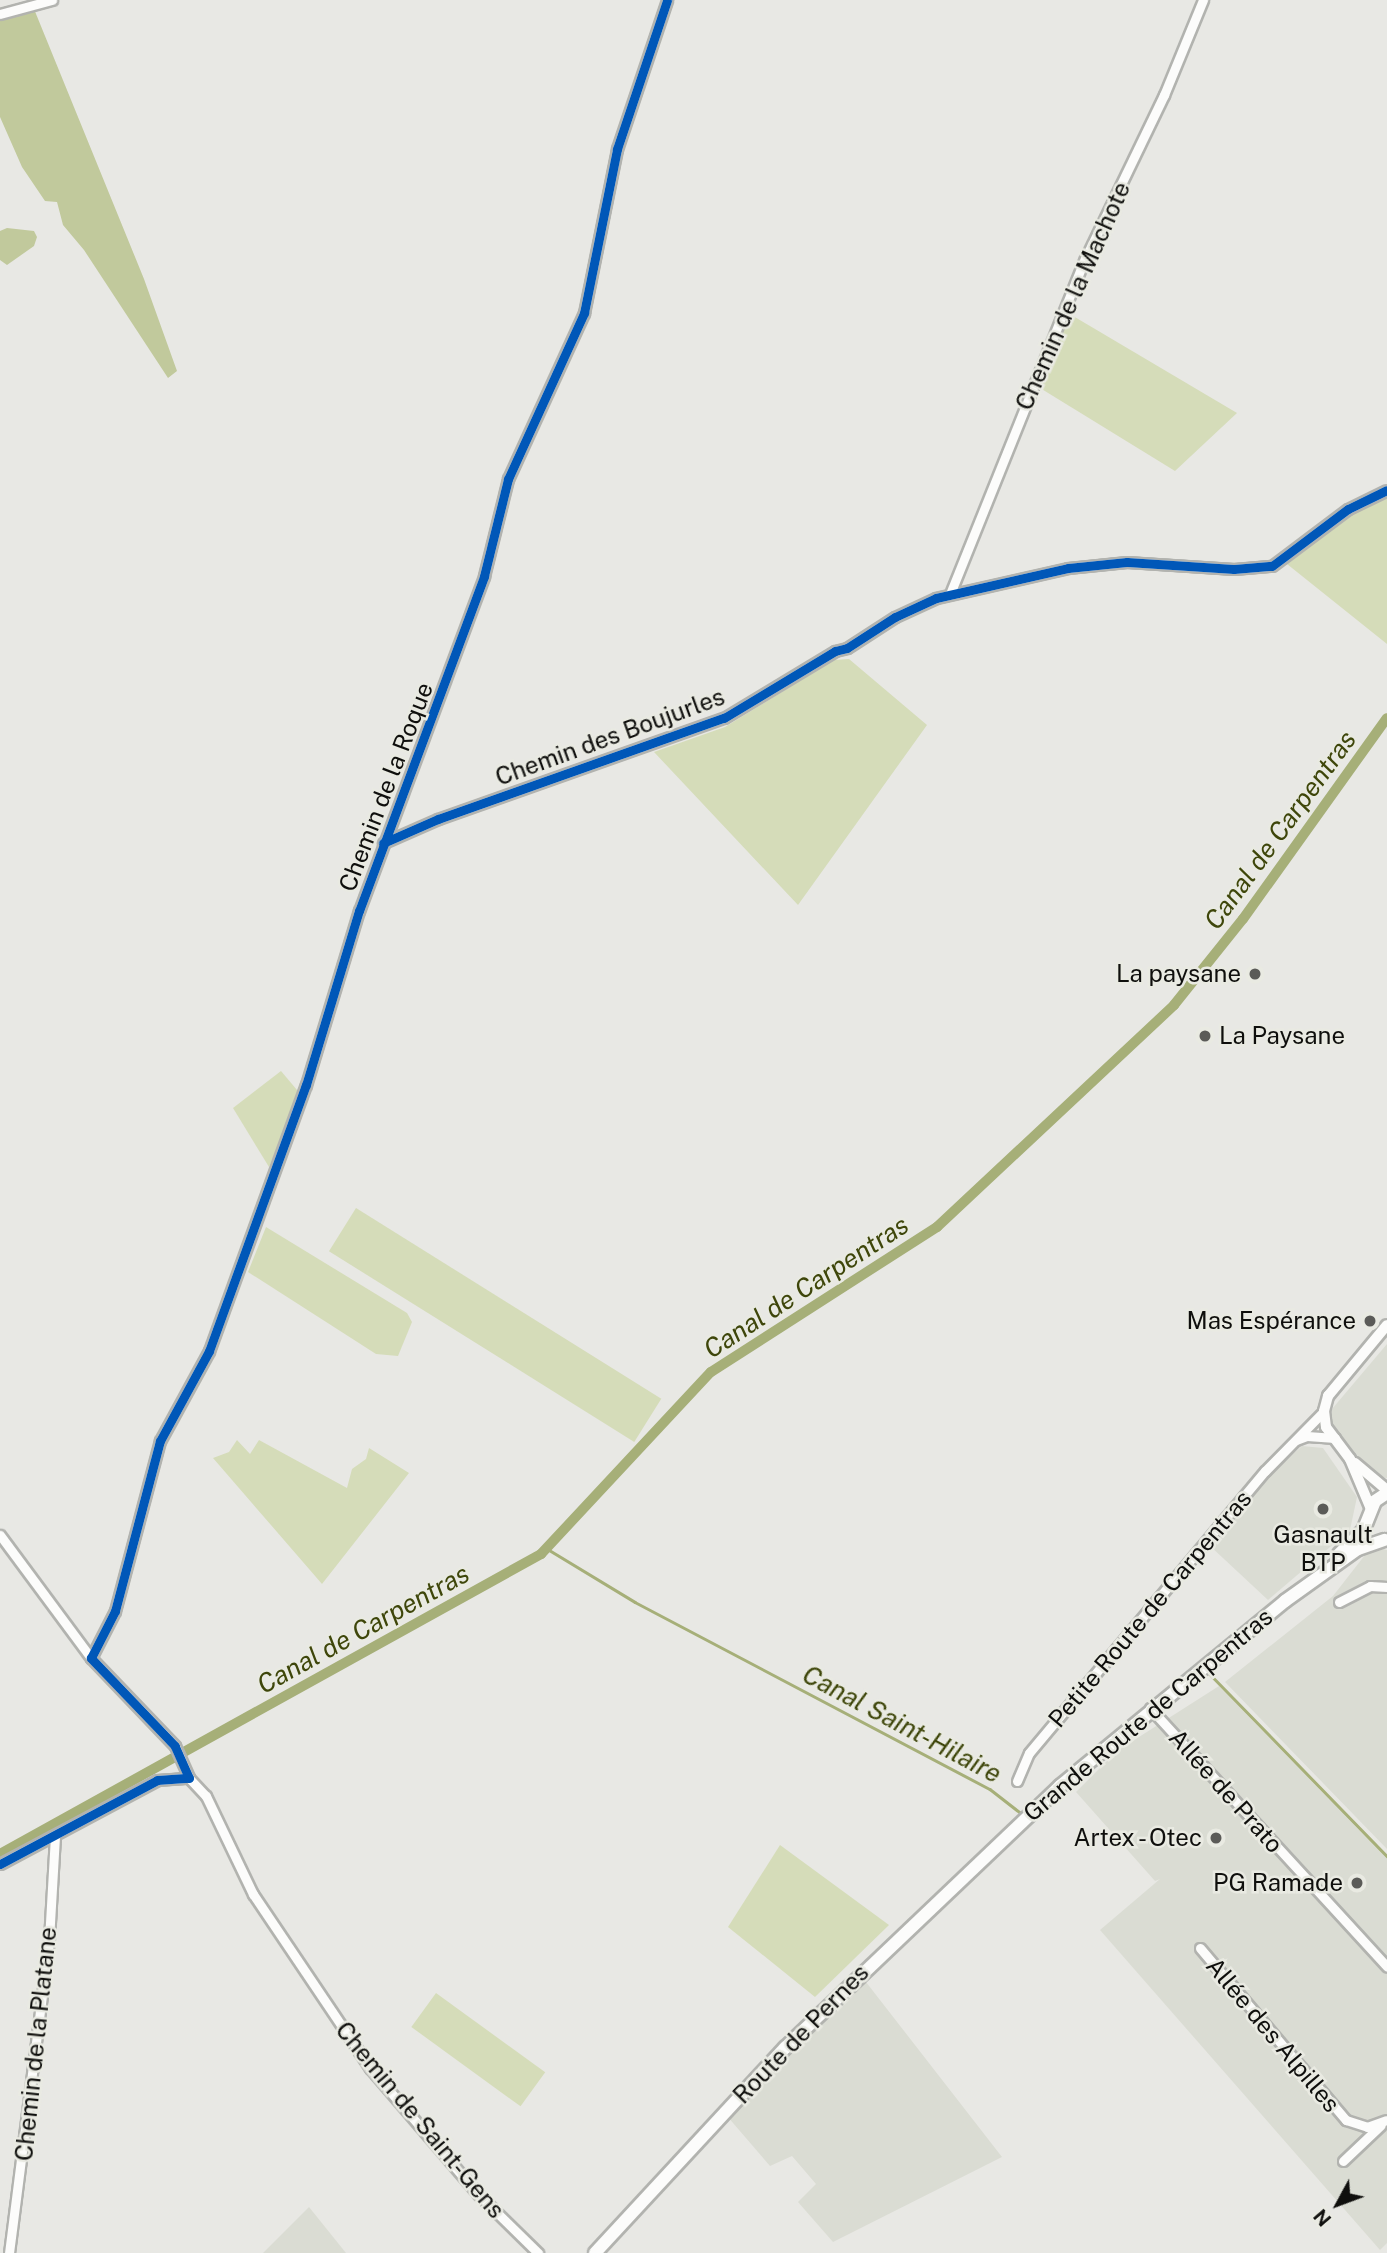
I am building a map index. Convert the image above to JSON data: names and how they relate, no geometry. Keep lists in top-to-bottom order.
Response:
{
  "streets": {
    "main road": ["Grande Route de Carpentras", "Route de Pernes"],
    "street": [
      "Chemin de la Machote",
      "Chemin des Boujurles",
      "Chemin de la Roque",
      "Petite Route de Carpentras",
      "Allée de Prato",
      "Allée des Alpilles",
      "Chemin de la Platane",
      "Chemin de Saint-Gens"
    ]
  },
  "crossings": [
    ["Chemin de la Machote", "Chemin des Boujurles"],
    ["Chemin des Boujurles", "Chemin de la Roque"],
    ["Chemin de la Roque", "Chemin de Saint-Gens"],
    ["Grande Route de Carpentras", "Allée de Prato"],
    ["Grande Route de Carpentras", "Route de Pernes"]
  ],
  "water": ["Canal de Carpentras", "Canal Saint-Hilaire"],
  "places": [
    "La paysane",
    "La Paysane",
    "Mas Espérance",
    "Gasnault BTP",
    "Artex - Otec",
    "PG Ramade"
  ],
  "north": "bottom left"
}
